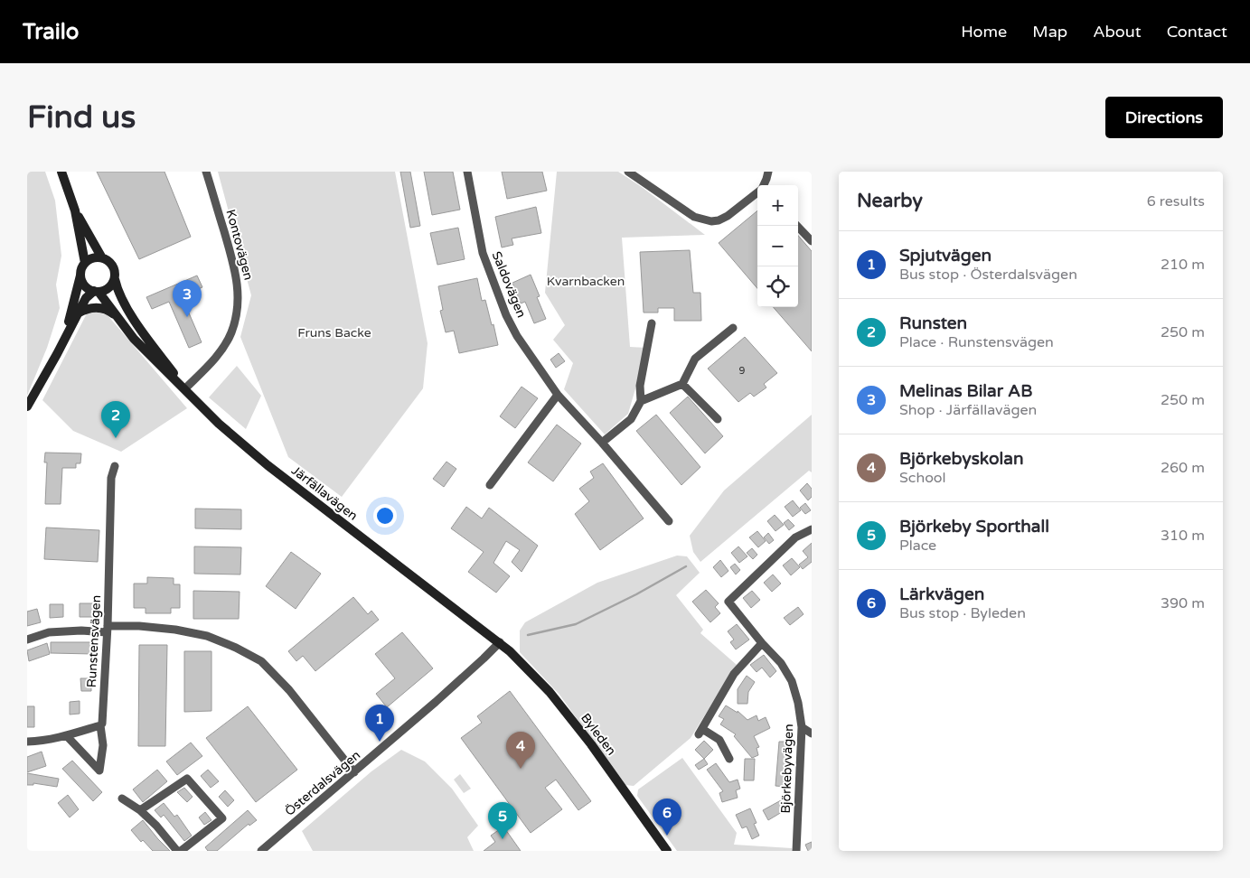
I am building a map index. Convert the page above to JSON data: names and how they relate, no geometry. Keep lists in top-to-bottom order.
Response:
{
  "streets": {
    "street": [
      "Kontovägen",
      "Saldovägen",
      "Järfällavägen",
      "Runstensvägen",
      "Byleden",
      "Björkebyvägen",
      "Österdalsvägen"
    ]
  },
  "crossings": [
    ["Kontovägen", "Järfällavägen"],
    ["Järfällavägen", "Byleden"],
    ["Järfällavägen", "Österdalsvägen"],
    ["Byleden", "Österdalsvägen"]
  ],
  "parks": ["Kvarnbacken", "Fruns Backe"],
  "house_numbers": ["9"],
  "page": {
    "header": "Trailo",
    "nav": [
      "Home",
      "Map",
      "About",
      "Contact"
    ],
    "buttons": "Directions",
    "title": "Find us",
    "heading": ["Nearby", "6 results"],
    "map_buttons": ["+", "−"],
    "list": [
      {
        "mark": "1",
        "name": "Spjutvägen",
        "note": "Bus stop · Österdalsvägen",
        "value": "210 m"
      },
      {
        "mark": "2",
        "name": "Runsten",
        "note": "Place · Runstensvägen",
        "value": "250 m"
      },
      {
        "mark": "3",
        "name": "Melinas Bilar AB",
        "note": "Shop · Järfällavägen",
        "value": "250 m"
      },
      {
        "mark": "4",
        "name": "Björkebyskolan",
        "note": "School",
        "value": "260 m"
      },
      {
        "mark": "5",
        "name": "Björkeby Sporthall",
        "note": "Place",
        "value": "310 m"
      },
      {
        "mark": "6",
        "name": "Lärkvägen",
        "note": "Bus stop · Byleden",
        "value": "390 m"
      }
    ],
    "pins": [
      "3",
      "2",
      "1",
      "4",
      "6",
      "5"
    ]
  }
}
